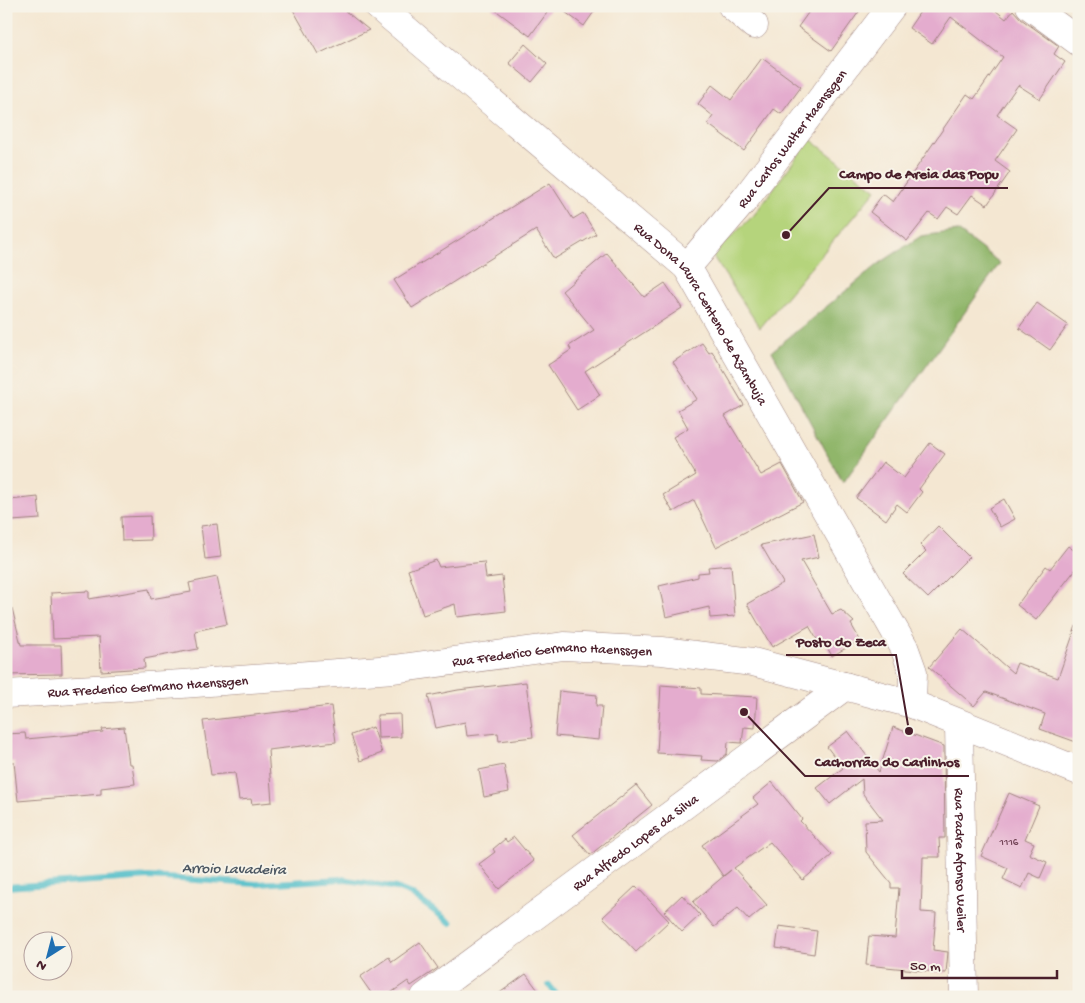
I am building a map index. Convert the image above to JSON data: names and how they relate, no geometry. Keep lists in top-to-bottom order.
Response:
{
  "streets": {
    "street": [
      "Rua Carlos Walter Haenssgen",
      "Rua Dona Laura Centeno de Azambuja",
      "Rua Frederico Germano Haenssgen",
      "Rua Alfredo Lopes da Silva",
      "Rua Padre Afonso Weiler"
    ]
  },
  "crossings": [
    ["Rua Carlos Walter Haenssgen", "Rua Dona Laura Centeno de Azambuja"],
    ["Rua Dona Laura Centeno de Azambuja", "Rua Frederico Germano Haenssgen"],
    ["Rua Frederico Germano Haenssgen", "Rua Alfredo Lopes da Silva"],
    ["Rua Frederico Germano Haenssgen", "Rua Padre Afonso Weiler"]
  ],
  "water": ["Arroio Lavadeira"],
  "places": ["Campo de Areia das Popu", "Cachorrão do Carlinhos", "Posto do Zeca"],
  "house_numbers": ["1116"],
  "scale_bar": "50 m",
  "north": "bottom left"
}
